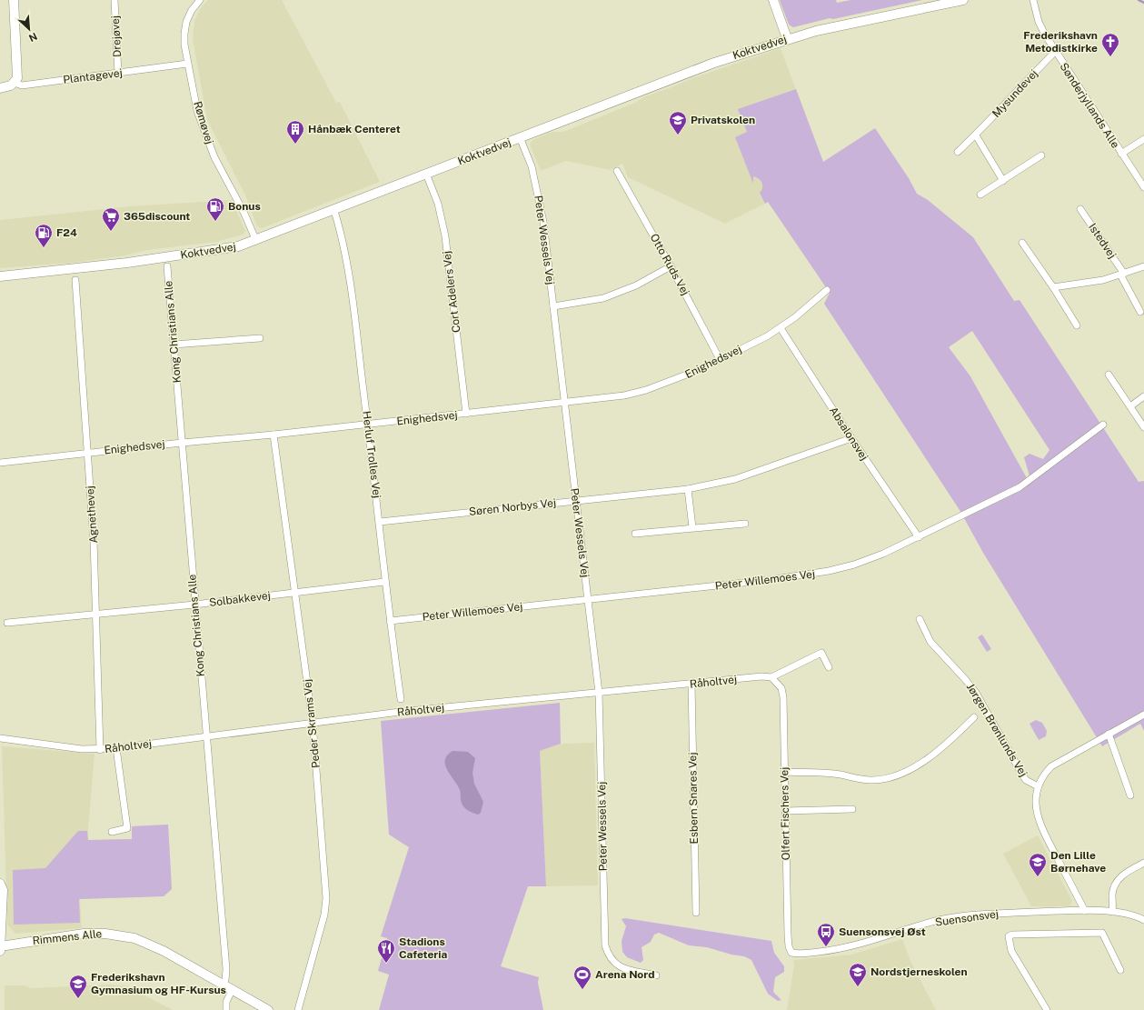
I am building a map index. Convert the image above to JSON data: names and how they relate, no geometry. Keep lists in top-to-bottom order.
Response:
{
  "streets": {
    "street": [
      "Drejøvej",
      "Koktvedvej",
      "Plantagevej",
      "Mysundevej",
      "Sønderjyllands Alle",
      "Rømøvej",
      "Peter Wessels Vej",
      "Istedvej",
      "Otto Ruds Vej",
      "Cort Adelers Vej",
      "Kong Christians Alle",
      "Enighedsvej",
      "Absalonsvej",
      "Herluf Trolles Vej",
      "Søren Norbys Vej",
      "Agnethevej",
      "Peter Willemoes Vej",
      "Solbakkevej",
      "Råholtvej",
      "Peder Skrams Vej",
      "Jørgen Brønlunds Vej",
      "Esbern Snares Vej",
      "Olfert Fischers Vej",
      "Suensonsvej",
      "Rimmens Alle"
    ]
  },
  "crossings": [
    ["Drejøvej", "Plantagevej"],
    ["Koktvedvej", "Rømøvej"],
    ["Koktvedvej", "Peter Wessels Vej"],
    ["Koktvedvej", "Cort Adelers Vej"],
    ["Koktvedvej", "Herluf Trolles Vej"],
    ["Plantagevej", "Rømøvej"],
    ["Mysundevej", "Sønderjyllands Alle"],
    ["Peter Wessels Vej", "Enighedsvej"],
    ["Peter Wessels Vej", "Søren Norbys Vej"],
    ["Peter Wessels Vej", "Peter Willemoes Vej"],
    ["Peter Wessels Vej", "Råholtvej"],
    ["Otto Ruds Vej", "Enighedsvej"],
    ["Cort Adelers Vej", "Enighedsvej"],
    ["Kong Christians Alle", "Enighedsvej"],
    ["Kong Christians Alle", "Solbakkevej"],
    ["Kong Christians Alle", "Råholtvej"],
    ["Kong Christians Alle", "Rimmens Alle"],
    ["Enighedsvej", "Absalonsvej"],
    ["Enighedsvej", "Herluf Trolles Vej"],
    ["Enighedsvej", "Agnethevej"],
    ["Enighedsvej", "Peder Skrams Vej"],
    ["Absalonsvej", "Søren Norbys Vej"],
    ["Absalonsvej", "Peter Willemoes Vej"],
    ["Herluf Trolles Vej", "Søren Norbys Vej"],
    ["Herluf Trolles Vej", "Peter Willemoes Vej"],
    ["Herluf Trolles Vej", "Solbakkevej"],
    ["Agnethevej", "Solbakkevej"],
    ["Agnethevej", "Råholtvej"],
    ["Solbakkevej", "Peder Skrams Vej"],
    ["Råholtvej", "Peder Skrams Vej"],
    ["Råholtvej", "Esbern Snares Vej"],
    ["Råholtvej", "Olfert Fischers Vej"],
    ["Jørgen Brønlunds Vej", "Suensonsvej"],
    ["Olfert Fischers Vej", "Suensonsvej"]
  ],
  "places": {
    "church": ["Frederikshavn Metodistkirke"],
    "school or university": [
      "Privatskolen",
      "Den Lille Børnehave",
      "Nordstjerneskolen",
      "Frederikshavn Gymnasium og HF-Kursus"
    ],
    "building": ["Hånbæk Centeret"],
    "fuel station": ["Bonus", "F24"],
    "supermarket": ["365discount"],
    "bus stop": ["Suensonsvej Øst"],
    "restaurant": ["Stadions Cafeteria"],
    "sports": ["Arena Nord"]
  },
  "north": "bottom right"
}
